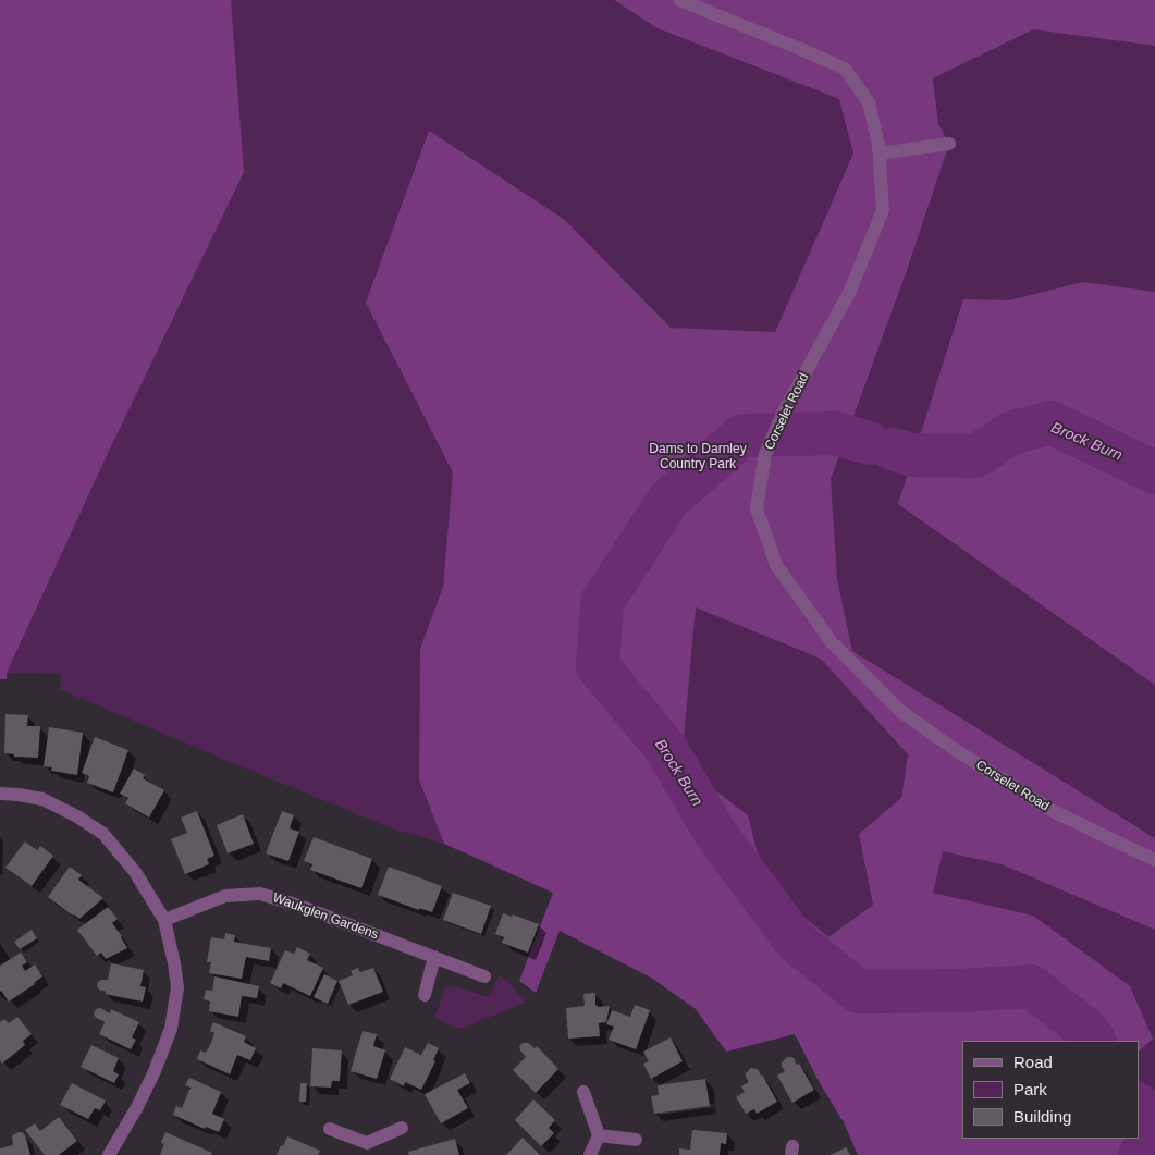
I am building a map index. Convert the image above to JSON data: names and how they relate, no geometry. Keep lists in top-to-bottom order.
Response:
{
  "streets": {
    "street": ["Corselet Road", "Waukglen Gardens"]
  },
  "water": ["Brock Burn"],
  "parks": ["Dams to Darnley Country Park"],
  "legend": ["Road", "Park", "Building"]
}
